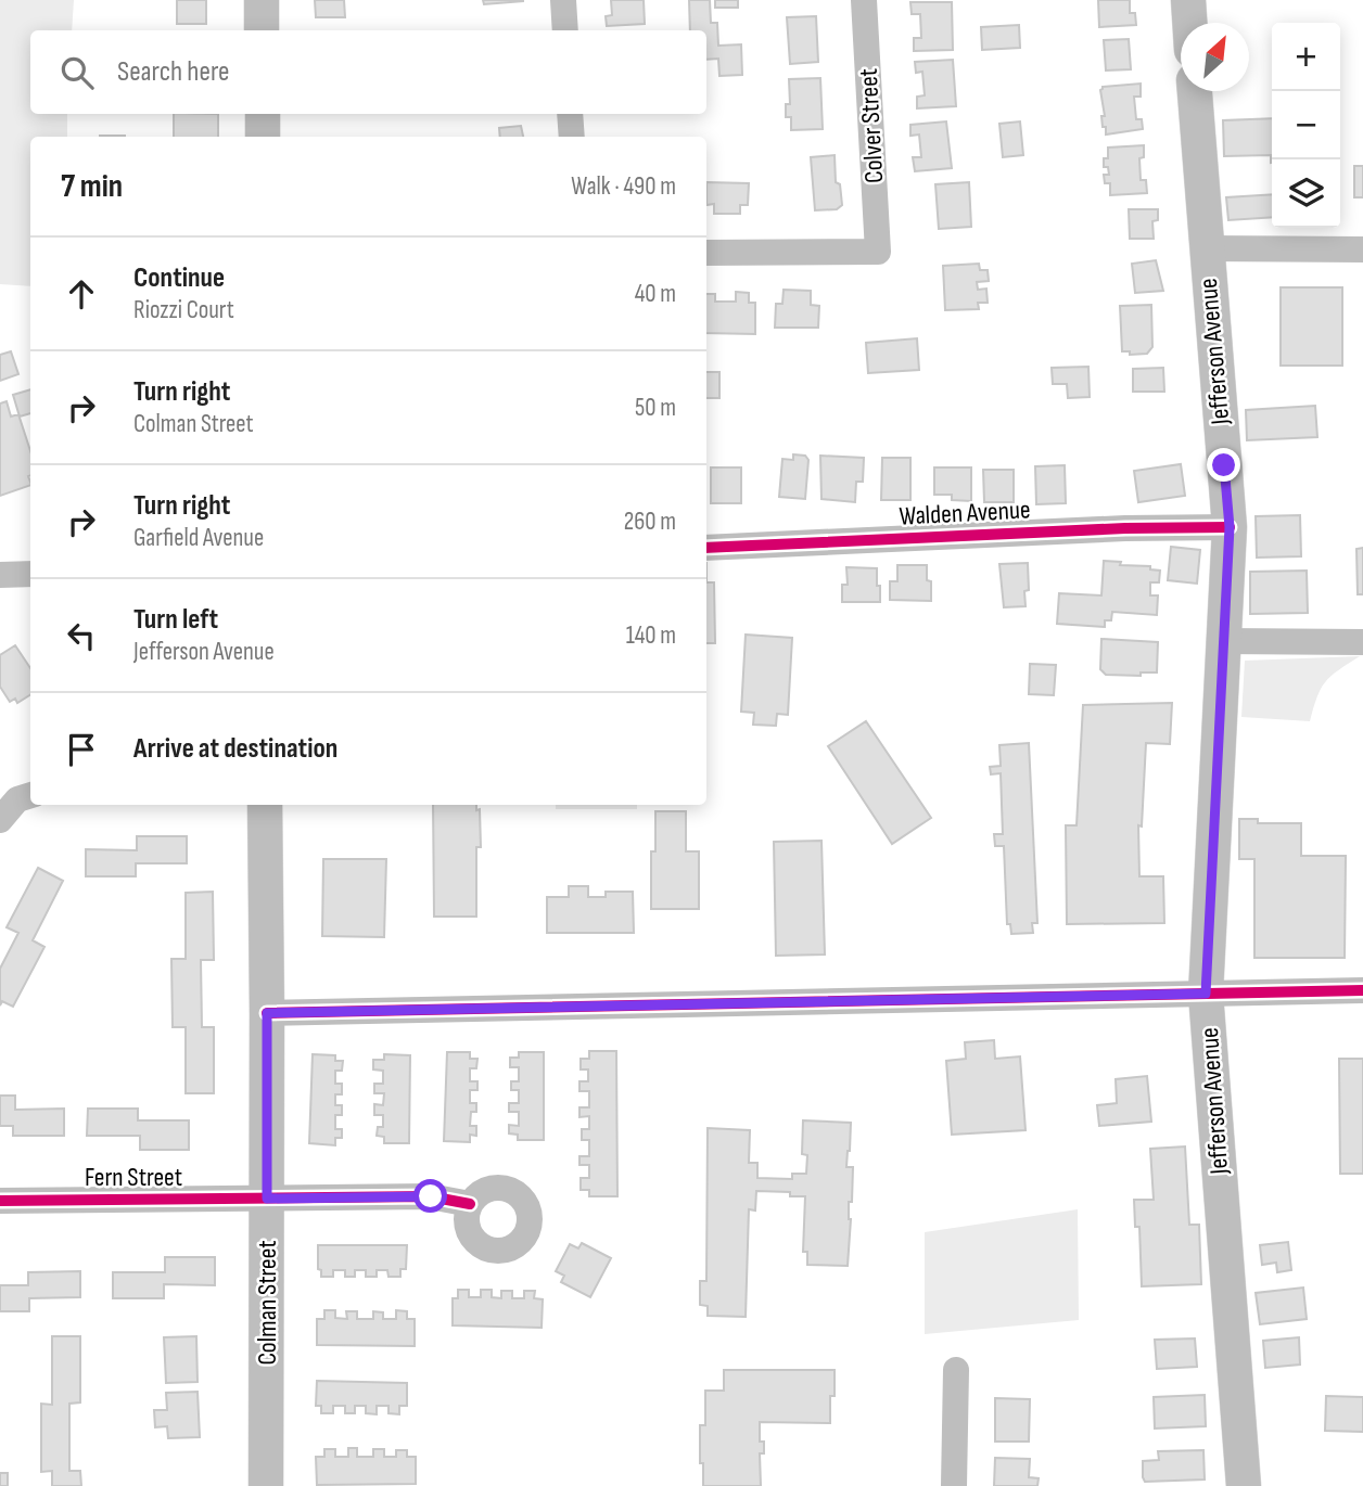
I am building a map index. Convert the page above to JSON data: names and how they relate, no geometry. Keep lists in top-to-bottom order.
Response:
{
  "streets": {
    "main road": ["Jefferson Avenue", "Colman Street"],
    "street": ["Colver Street", "Walden Avenue", "Fern Street"]
  },
  "crossings": [
    ["Jefferson Avenue", "Walden Avenue"],
    ["Fern Street", "Colman Street"]
  ],
  "north": "top right",
  "page": {
    "map_buttons": ["+", "−"],
    "search": "Search here",
    "heading": ["7 min", "Walk · 490 m"],
    "list": [
      ["Continue", "Riozzi Court", "40 m"],
      ["Turn right", "Colman Street", "50 m"],
      ["Turn right", "Garfield Avenue", "260 m"],
      ["Turn left", "Jefferson Avenue", "140 m"],
      "Arrive at destination"
    ]
  }
}
